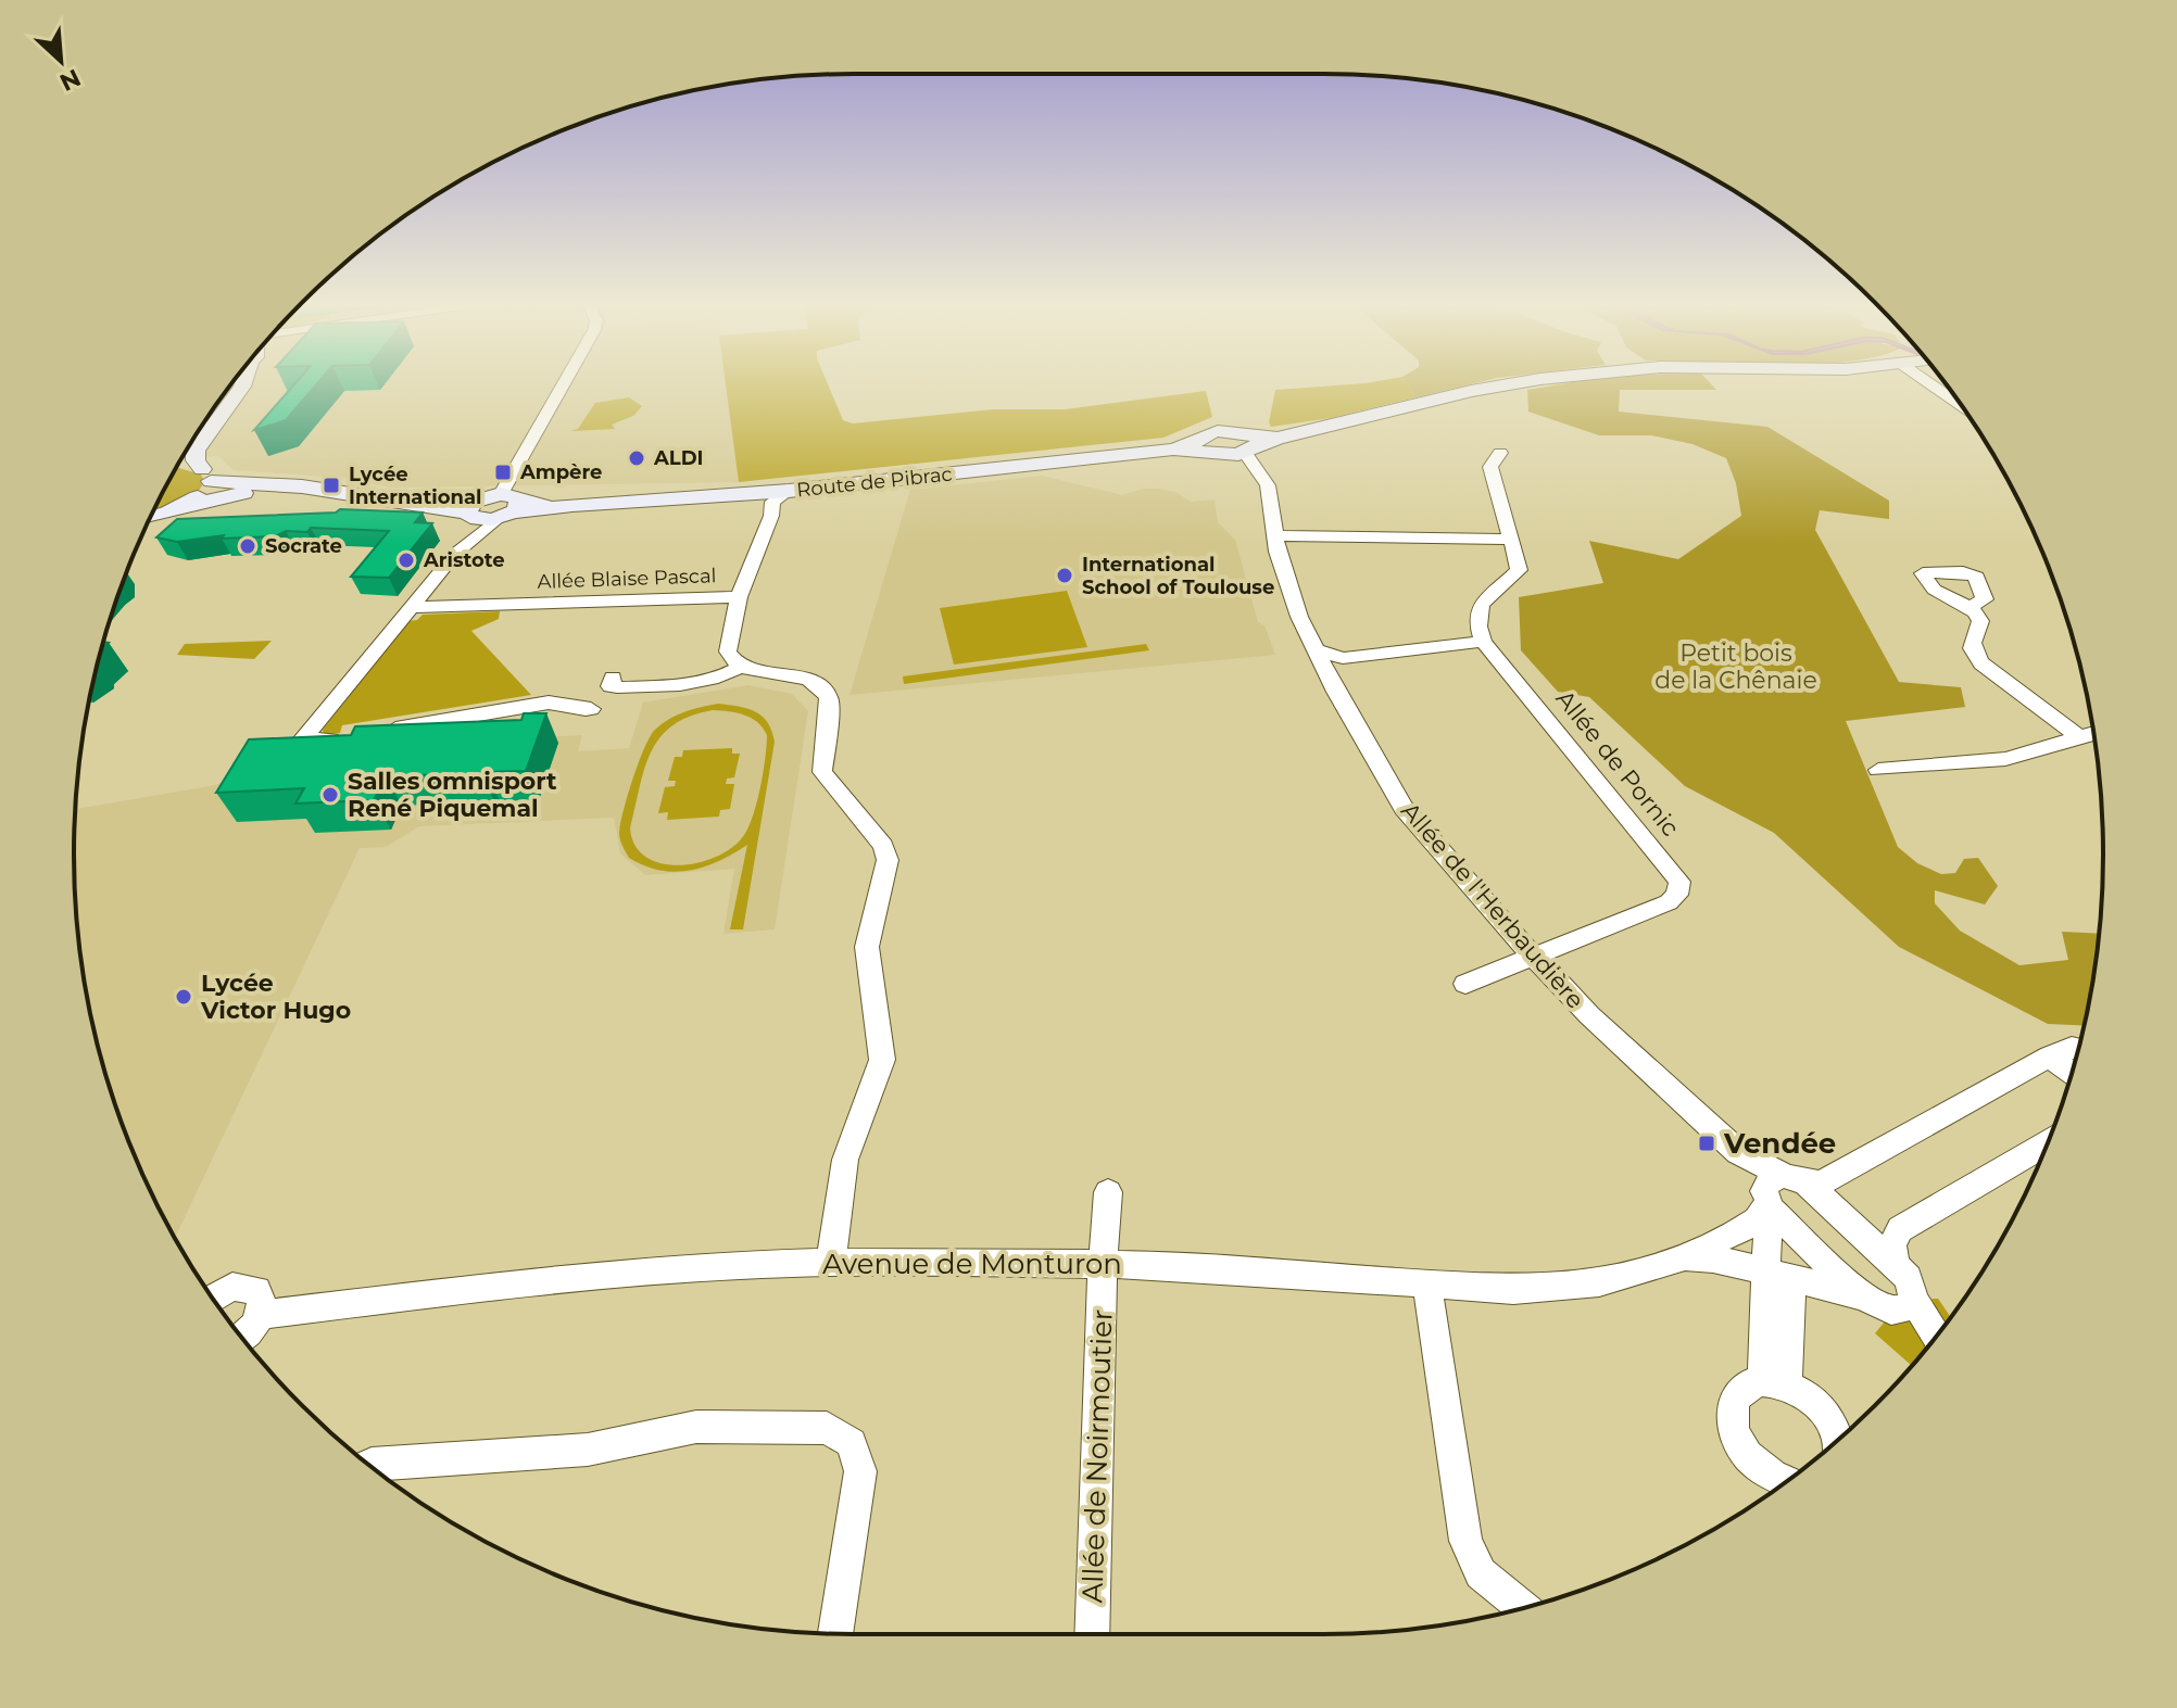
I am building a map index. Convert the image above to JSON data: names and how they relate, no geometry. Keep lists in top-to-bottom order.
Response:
{
  "streets": {
    "main road": ["Route de Pibrac"],
    "street": [
      "Allée Blaise Pascal",
      "Allée de Pornic",
      "Allée de l'Herbaudière",
      "Avenue de Monturon",
      "Allée de Noirmoutier"
    ]
  },
  "crossings": [
    ["Route de Pibrac", "Allée de l'Herbaudière"],
    ["Allée de Pornic", "Allée de l'Herbaudière"],
    ["Allée de l'Herbaudière", "Avenue de Monturon"],
    ["Avenue de Monturon", "Allée de Noirmoutier"]
  ],
  "parks": ["Petit bois de la Chênaie"],
  "places": {
    "other": [
      "ALDI",
      "Socrate",
      "Aristote",
      "International School of Toulouse",
      "Salles omnisport René Piquemal",
      "Lycée Victor Hugo"
    ],
    "transit": ["Ampère", "Lycée International", "Vendée"]
  },
  "north": "bottom right"
}
